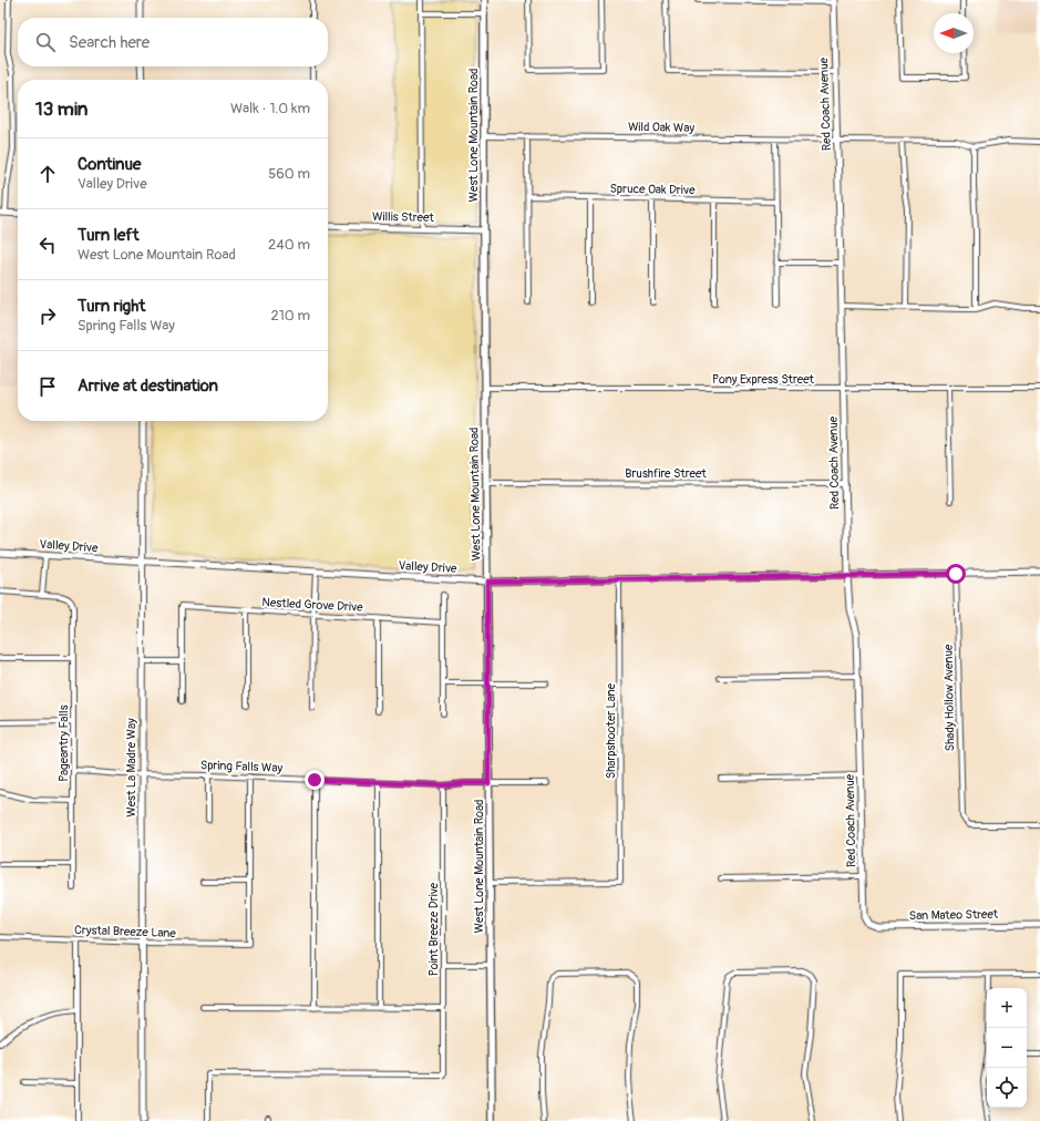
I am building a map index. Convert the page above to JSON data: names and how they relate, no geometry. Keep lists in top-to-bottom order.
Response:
{
  "streets": {
    "main road": ["West Lone Mountain Road"],
    "street": [
      "Red Coach Avenue",
      "Wild Oak Way",
      "Spruce Oak Drive",
      "Willis Street",
      "Pony Express Street",
      "Brushfire Street",
      "Valley Drive",
      "Nestled Grove Drive",
      "Shady Hollow Avenue",
      "Sharpshooter Lane",
      "Pageantry Falls",
      "Spring Falls Way",
      "West La Madre Way",
      "San Mateo Street",
      "Point Breeze Drive",
      "Crystal Breeze Lane"
    ]
  },
  "crossings": [
    ["Red Coach Avenue", "Wild Oak Way"],
    ["Red Coach Avenue", "Pony Express Street"],
    ["Red Coach Avenue", "Brushfire Street"],
    ["Red Coach Avenue", "Valley Drive"],
    ["Red Coach Avenue", "San Mateo Street"],
    ["Wild Oak Way", "West Lone Mountain Road"],
    ["West Lone Mountain Road", "Willis Street"],
    ["West Lone Mountain Road", "Pony Express Street"],
    ["West Lone Mountain Road", "Brushfire Street"],
    ["West Lone Mountain Road", "Valley Drive"],
    ["West Lone Mountain Road", "Sharpshooter Lane"],
    ["West Lone Mountain Road", "Spring Falls Way"],
    ["Valley Drive", "Shady Hollow Avenue"],
    ["Valley Drive", "Sharpshooter Lane"],
    ["Valley Drive", "West La Madre Way"],
    ["Pageantry Falls", "Spring Falls Way"],
    ["Spring Falls Way", "West La Madre Way"],
    ["Spring Falls Way", "Point Breeze Drive"],
    ["West La Madre Way", "Crystal Breeze Lane"]
  ],
  "north": "left",
  "page": {
    "search": "Search here",
    "heading": ["13 min", "Walk · 1.0 km"],
    "list": [
      ["Continue", "Valley Drive", "560 m"],
      ["Turn left", "West Lone Mountain Road", "240 m"],
      ["Turn right", "Spring Falls Way", "210 m"],
      "Arrive at destination"
    ],
    "map_buttons": ["+", "−"]
  }
}
